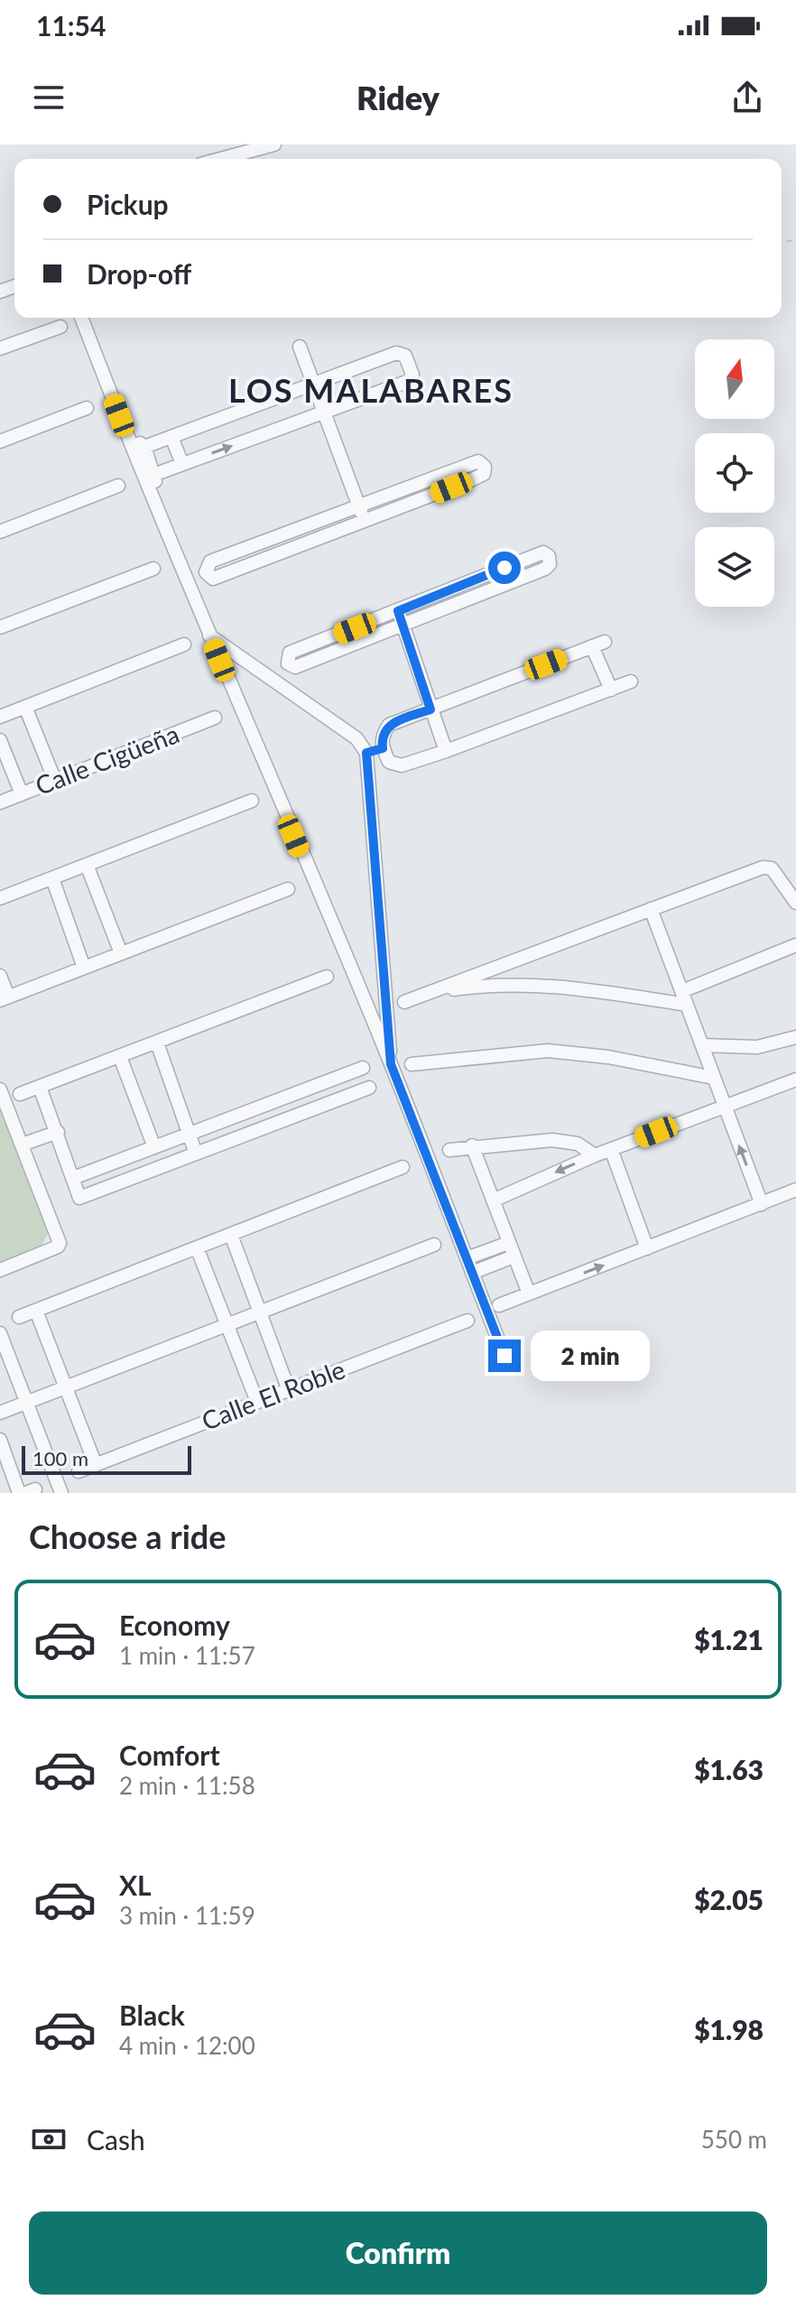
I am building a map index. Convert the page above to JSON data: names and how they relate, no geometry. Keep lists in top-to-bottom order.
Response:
{
  "streets": {
    "street": ["Calle Cigüeña", "Calle El Roble"]
  },
  "districts": ["LOS MALABARES"],
  "scale_bar": "100 m",
  "north": "top",
  "page": {
    "status": "11:54",
    "header": "Ridey",
    "banner": ["Pickup", "Drop-off"],
    "bubble": "2 min",
    "scale": "100 m",
    "heading": "Choose a ride",
    "list": [
      {
        "name": "Economy",
        "note": "1 min · 11:57",
        "value": "$1.21"
      },
      {
        "name": "Comfort",
        "note": "2 min · 11:58",
        "value": "$1.63"
      },
      {
        "name": "XL",
        "note": "3 min · 11:59",
        "value": "$2.05"
      },
      {
        "name": "Black",
        "note": "4 min · 12:00",
        "value": "$1.98"
      }
    ],
    "pay": ["Cash", "550 m"],
    "buttons": "Confirm"
  }
}
